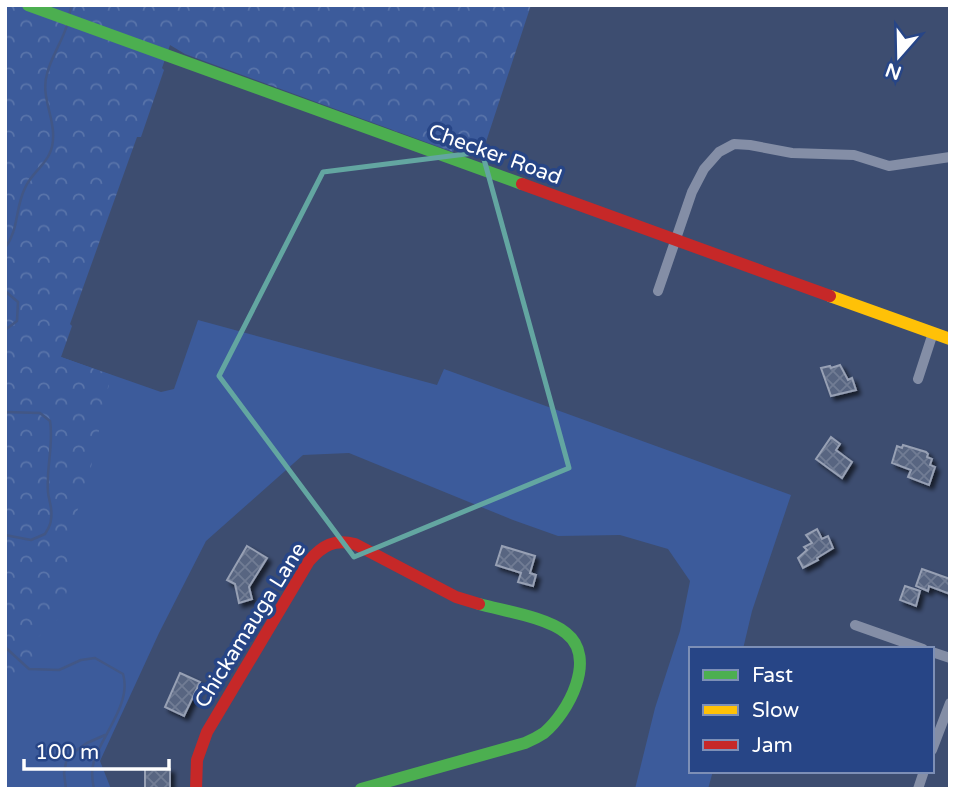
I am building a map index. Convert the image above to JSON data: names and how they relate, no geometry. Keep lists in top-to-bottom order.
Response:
{
  "streets": {
    "street": ["Checker Road", "Chickamauga Lane"]
  },
  "legend": ["Fast", "Slow", "Jam"],
  "scale_bar": "100 m",
  "north": "bottom"
}
